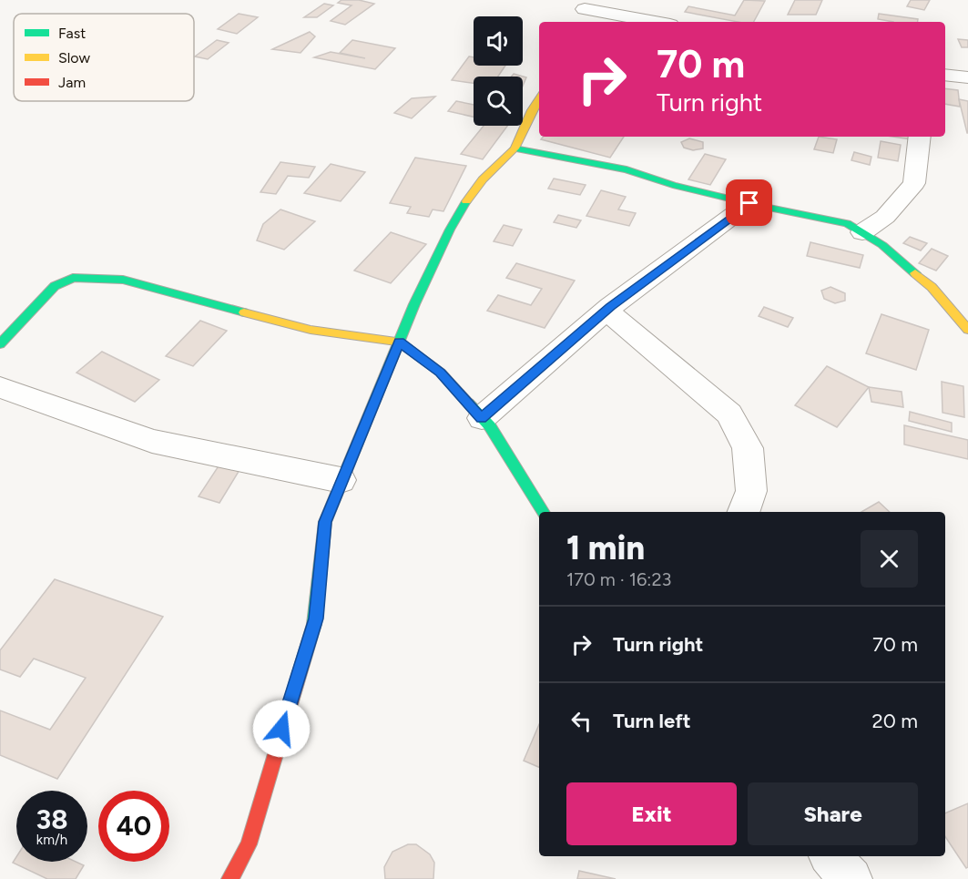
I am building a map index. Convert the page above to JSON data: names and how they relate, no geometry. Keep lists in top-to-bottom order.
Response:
{
  "legend": ["Fast", "Slow", "Jam"],
  "page": {
    "turn": ["70 m", "Turn right"],
    "heading": ["1 min", "170 m · 16:23"],
    "list": [
      {
        "name": "Turn right",
        "value": "70 m"
      },
      {
        "name": "Turn left",
        "value": "20 m"
      }
    ],
    "buttons": ["Exit", "Share"],
    "speed": "38 km/h",
    "limit": "40"
  }
}
